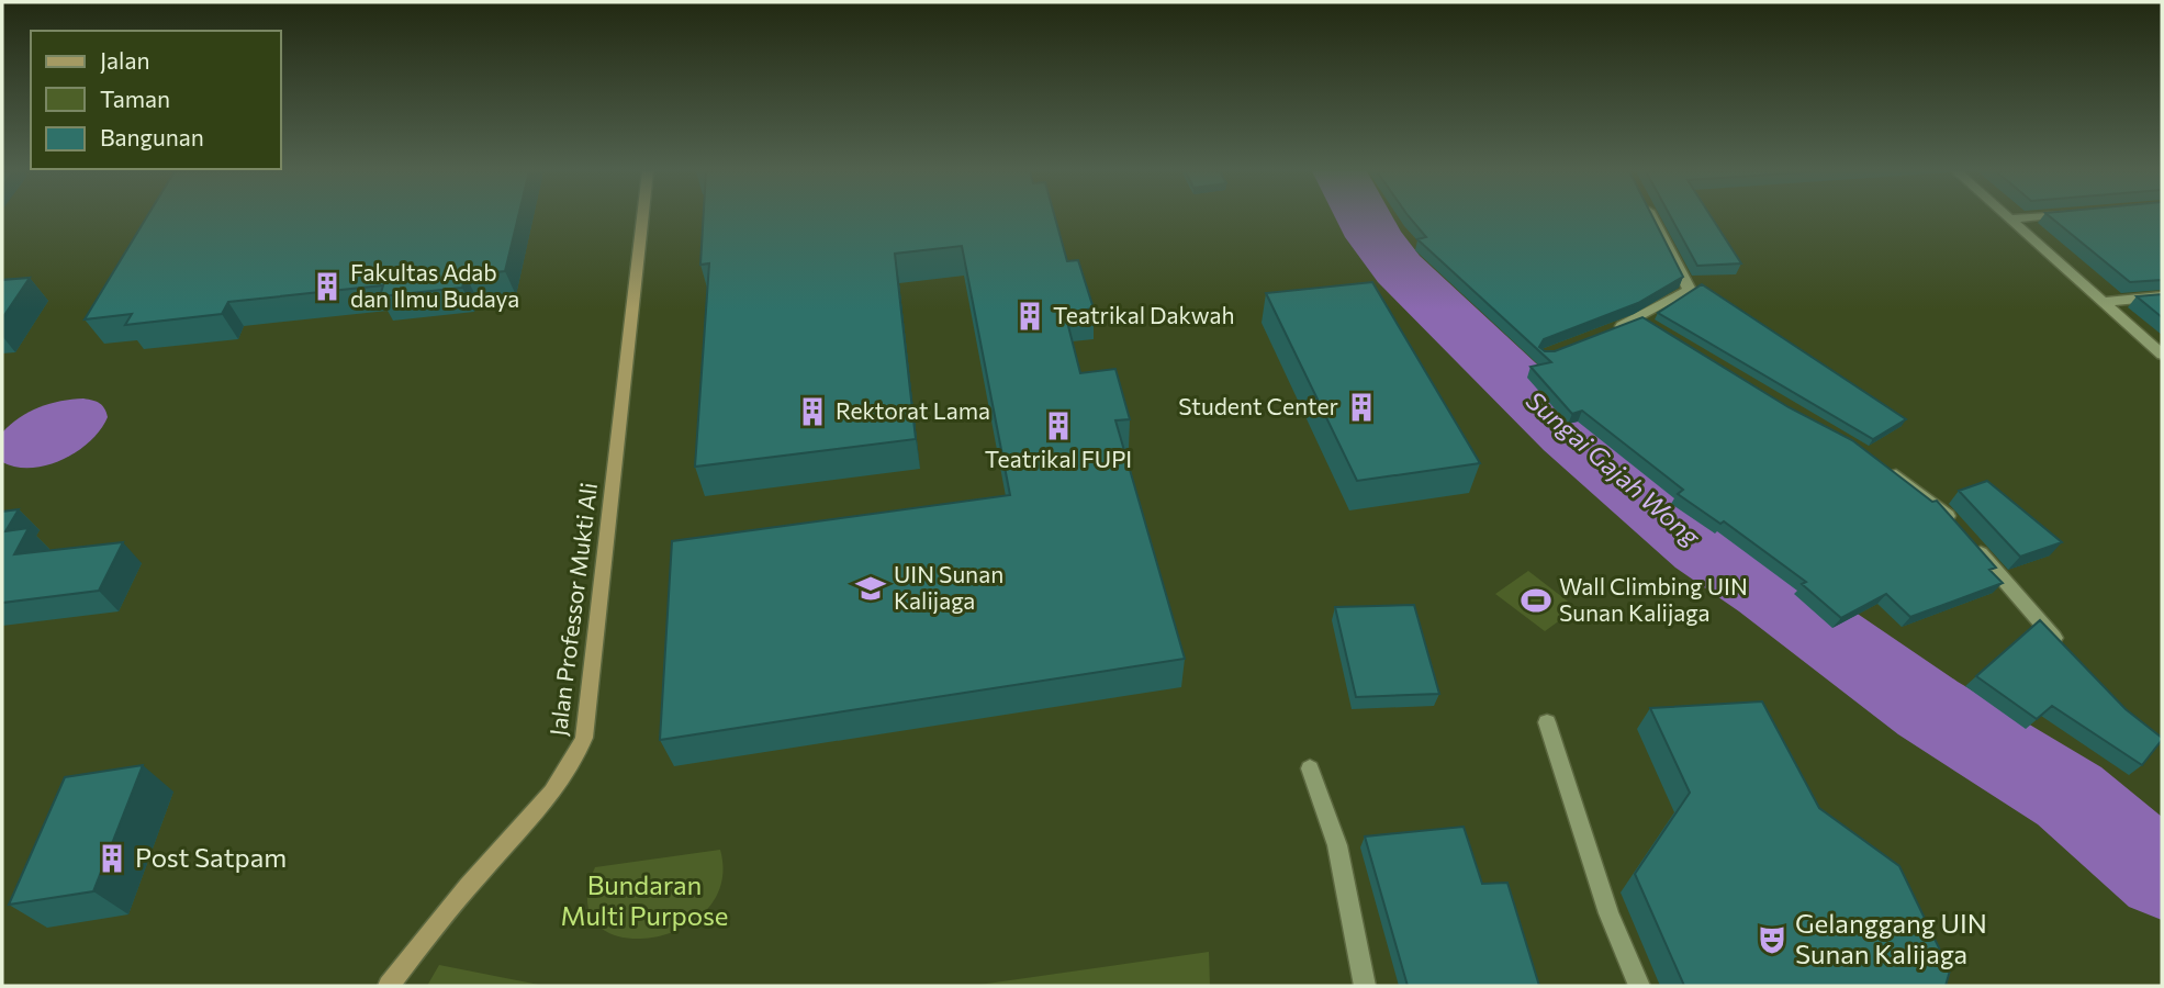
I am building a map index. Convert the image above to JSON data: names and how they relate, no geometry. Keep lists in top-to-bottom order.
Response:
{
  "streets": {
    "main road": ["Jalan Professor Mukti Ali"]
  },
  "water": ["Sungai Gajah Wong"],
  "parks": ["Bundaran Multi Purpose"],
  "places": {
    "building": [
      "Fakultas Adab dan Ilmu Budaya",
      "Teatrikal Dakwah",
      "Student Center",
      "Rektorat Lama",
      "Teatrikal FUPI",
      "Post Satpam"
    ],
    "school or university": ["UIN Sunan Kalijaga"],
    "sports": ["Wall Climbing UIN Sunan Kalijaga"],
    "theatre": ["Gelanggang UIN Sunan Kalijaga"]
  },
  "legend": ["Jalan", "Taman", "Bangunan"]
}
